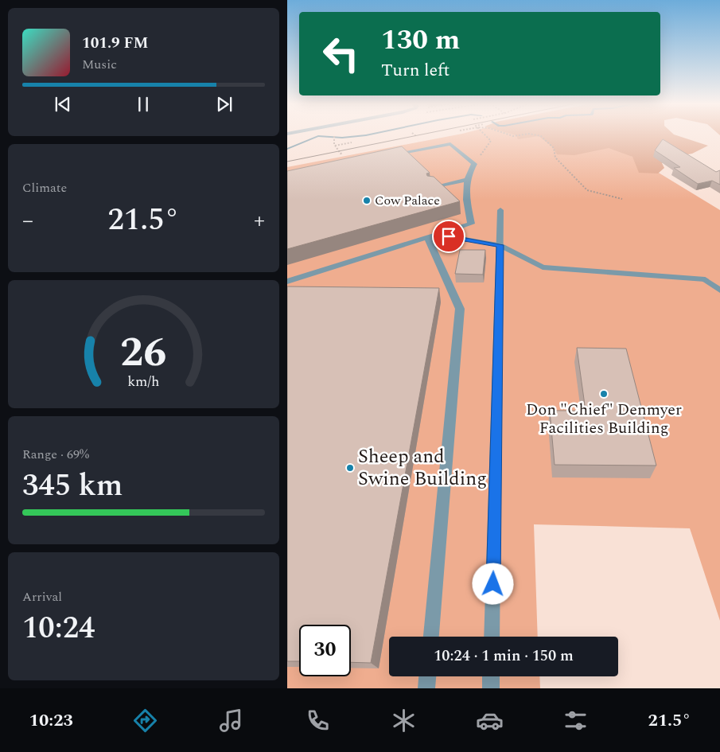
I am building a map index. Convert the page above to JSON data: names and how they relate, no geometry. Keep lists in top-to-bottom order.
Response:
{
  "places": ["Cow Palace", "Don \"Chief\" Denmyer Facilities Building", "Sheep and Swine Building"],
  "page": {
    "turn": ["130 m", "Turn left"],
    "song": ["101.9 FM", "Music"],
    "tile": [
      "Climate",
      ["Range · 69%", "345 km"],
      ["Arrival", "10:24"]
    ],
    "heat": ["−", "21.5°", "+"],
    "limit": "30",
    "trip": "10:24 · 1 min · 150 m",
    "tabs": ["10:23", "21.5°"],
    "gauge": ["26", "km/h"]
  }
}
